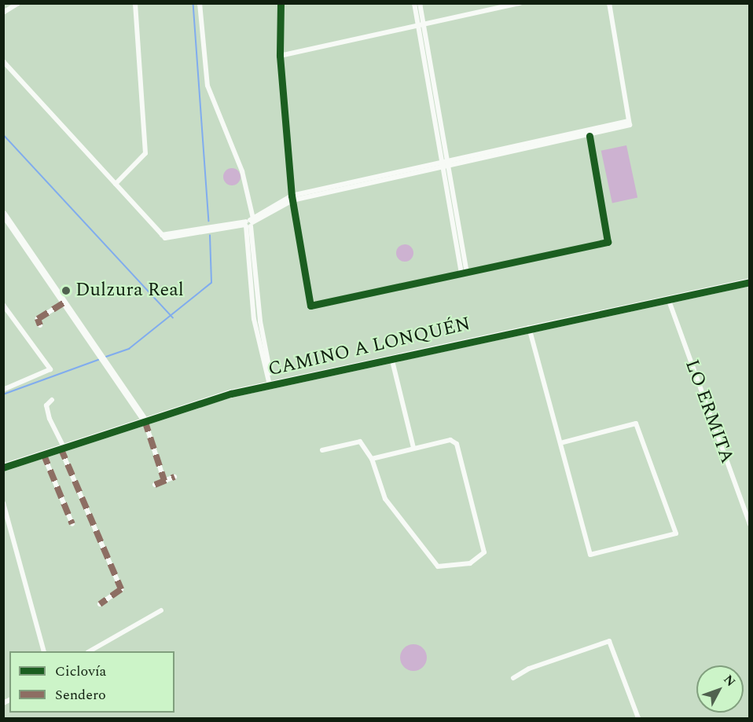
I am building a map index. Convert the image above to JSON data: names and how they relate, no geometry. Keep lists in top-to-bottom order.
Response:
{
  "streets": {
    "main road": ["CAMINO A LONQUÉN"],
    "street": ["LO ERMITA"]
  },
  "crossings": [
    ["CAMINO A LONQUÉN", "LO ERMITA"]
  ],
  "places": ["Dulzura Real"],
  "legend": ["Ciclovía", "Sendero"],
  "north": "top right"
}
